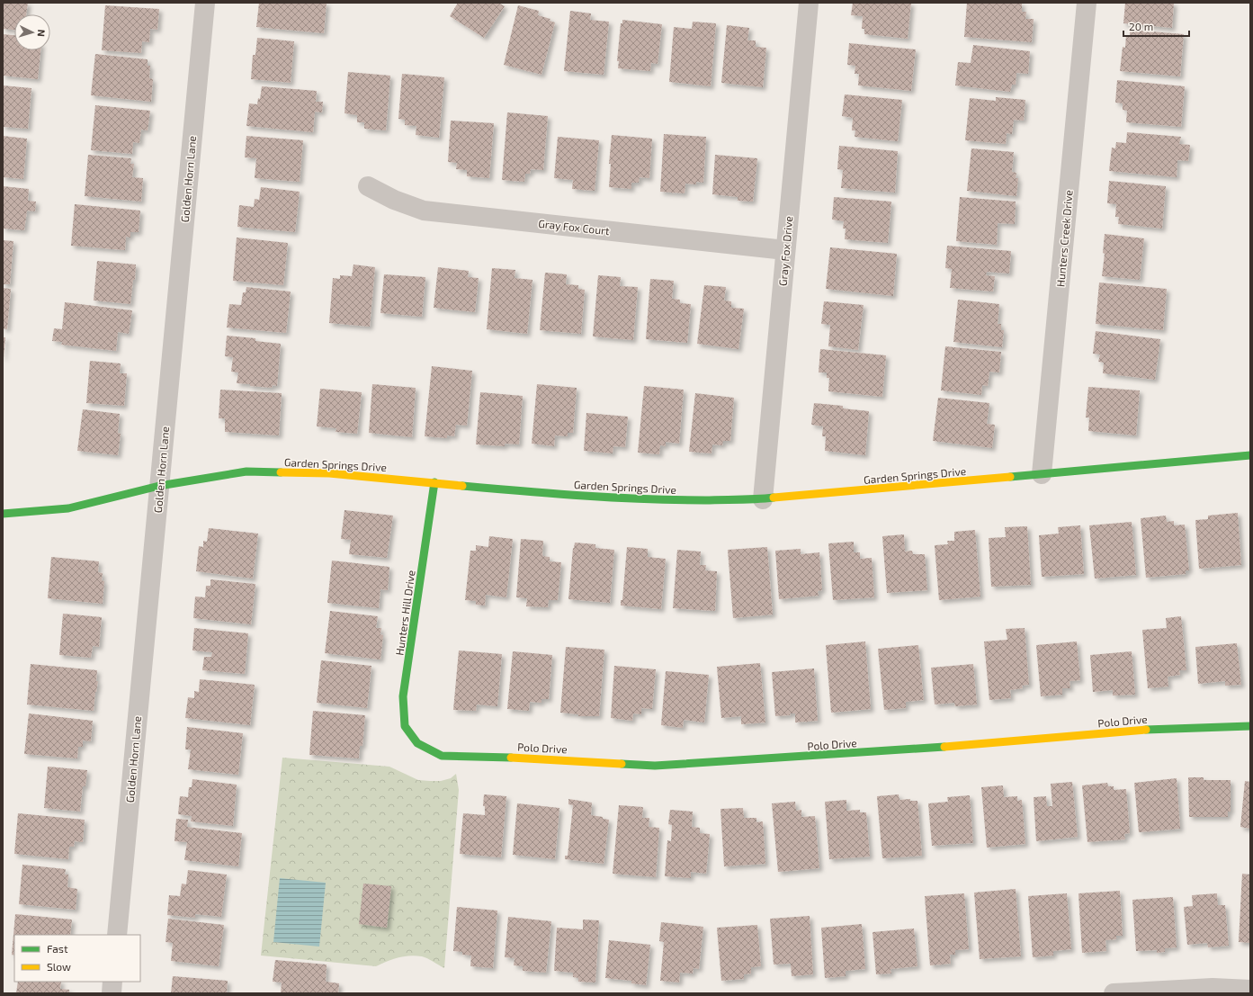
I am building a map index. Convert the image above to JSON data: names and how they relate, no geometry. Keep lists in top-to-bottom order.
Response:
{
  "streets": {
    "street": [
      "Golden Horn Lane",
      "Gray Fox Court",
      "Hunters Creek Drive",
      "Gray Fox Drive",
      "Garden Springs Drive",
      "Hunters Hill Drive",
      "Polo Drive"
    ]
  },
  "crossings": [
    ["Golden Horn Lane", "Garden Springs Drive"],
    ["Gray Fox Court", "Gray Fox Drive"],
    ["Hunters Creek Drive", "Garden Springs Drive"],
    ["Gray Fox Drive", "Garden Springs Drive"],
    ["Garden Springs Drive", "Hunters Hill Drive"],
    ["Hunters Hill Drive", "Polo Drive"]
  ],
  "legend": ["Fast", "Slow"],
  "scale_bar": "20 m",
  "north": "right"
}
